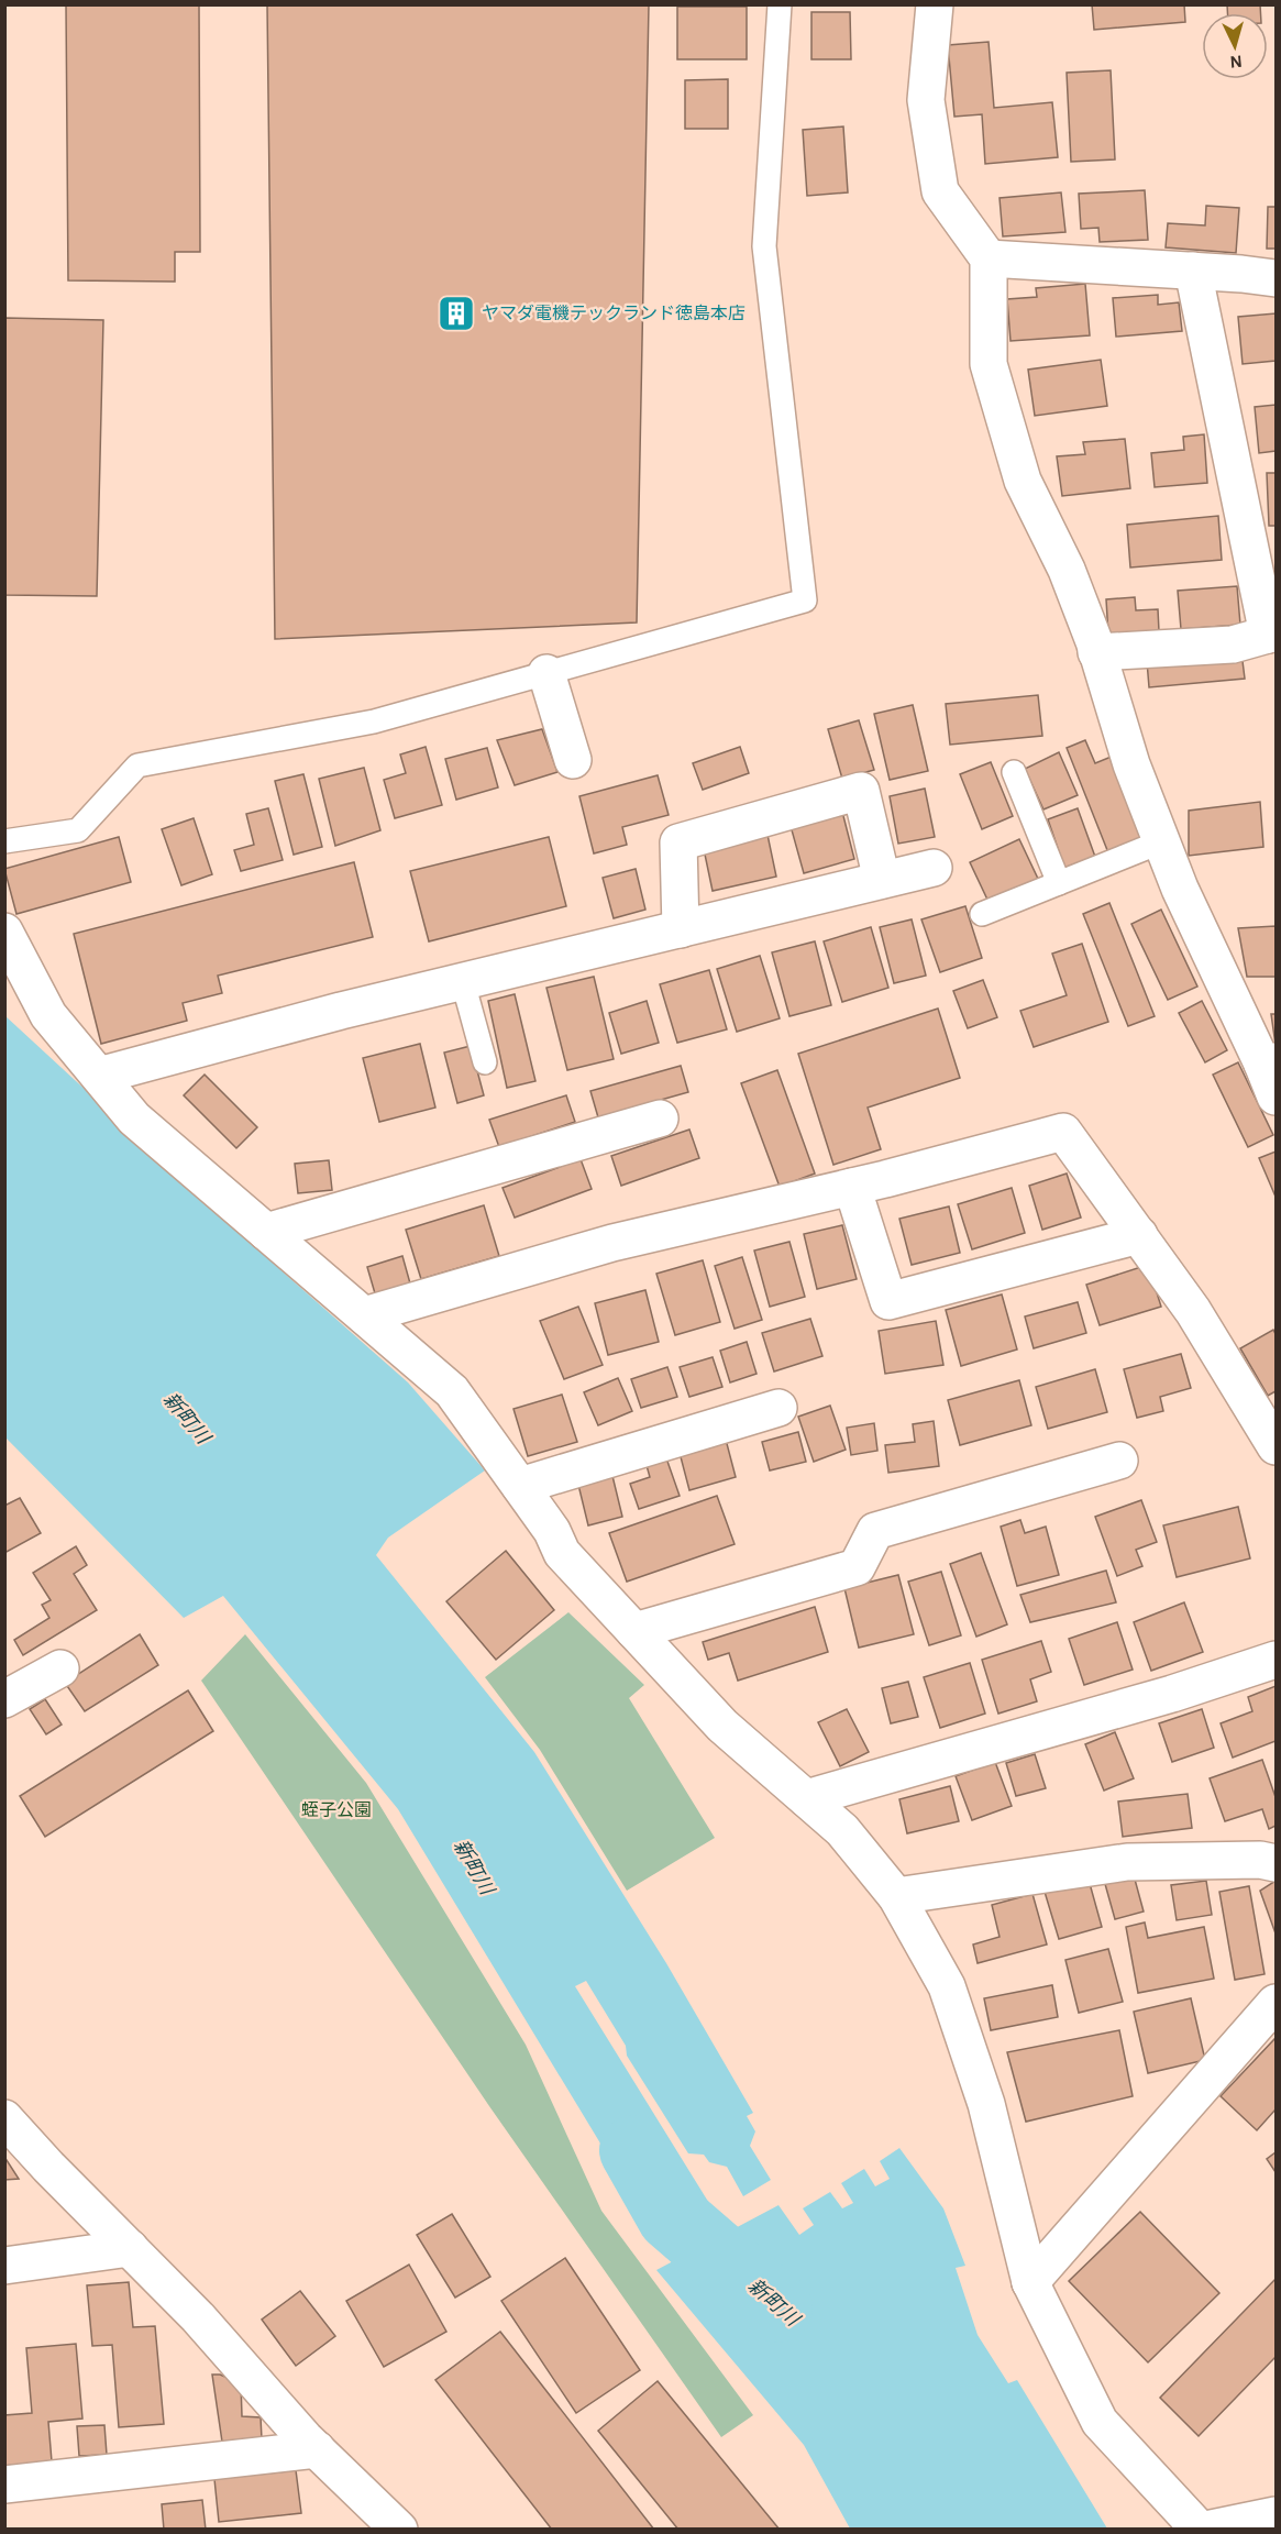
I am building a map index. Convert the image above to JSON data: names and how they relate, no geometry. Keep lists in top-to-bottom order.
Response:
{
  "water": ["新町川"],
  "parks": ["蛭子公園"],
  "places": {
    "building": ["ヤマダ電機テックランド徳島本店"]
  },
  "north": "bottom"
}
